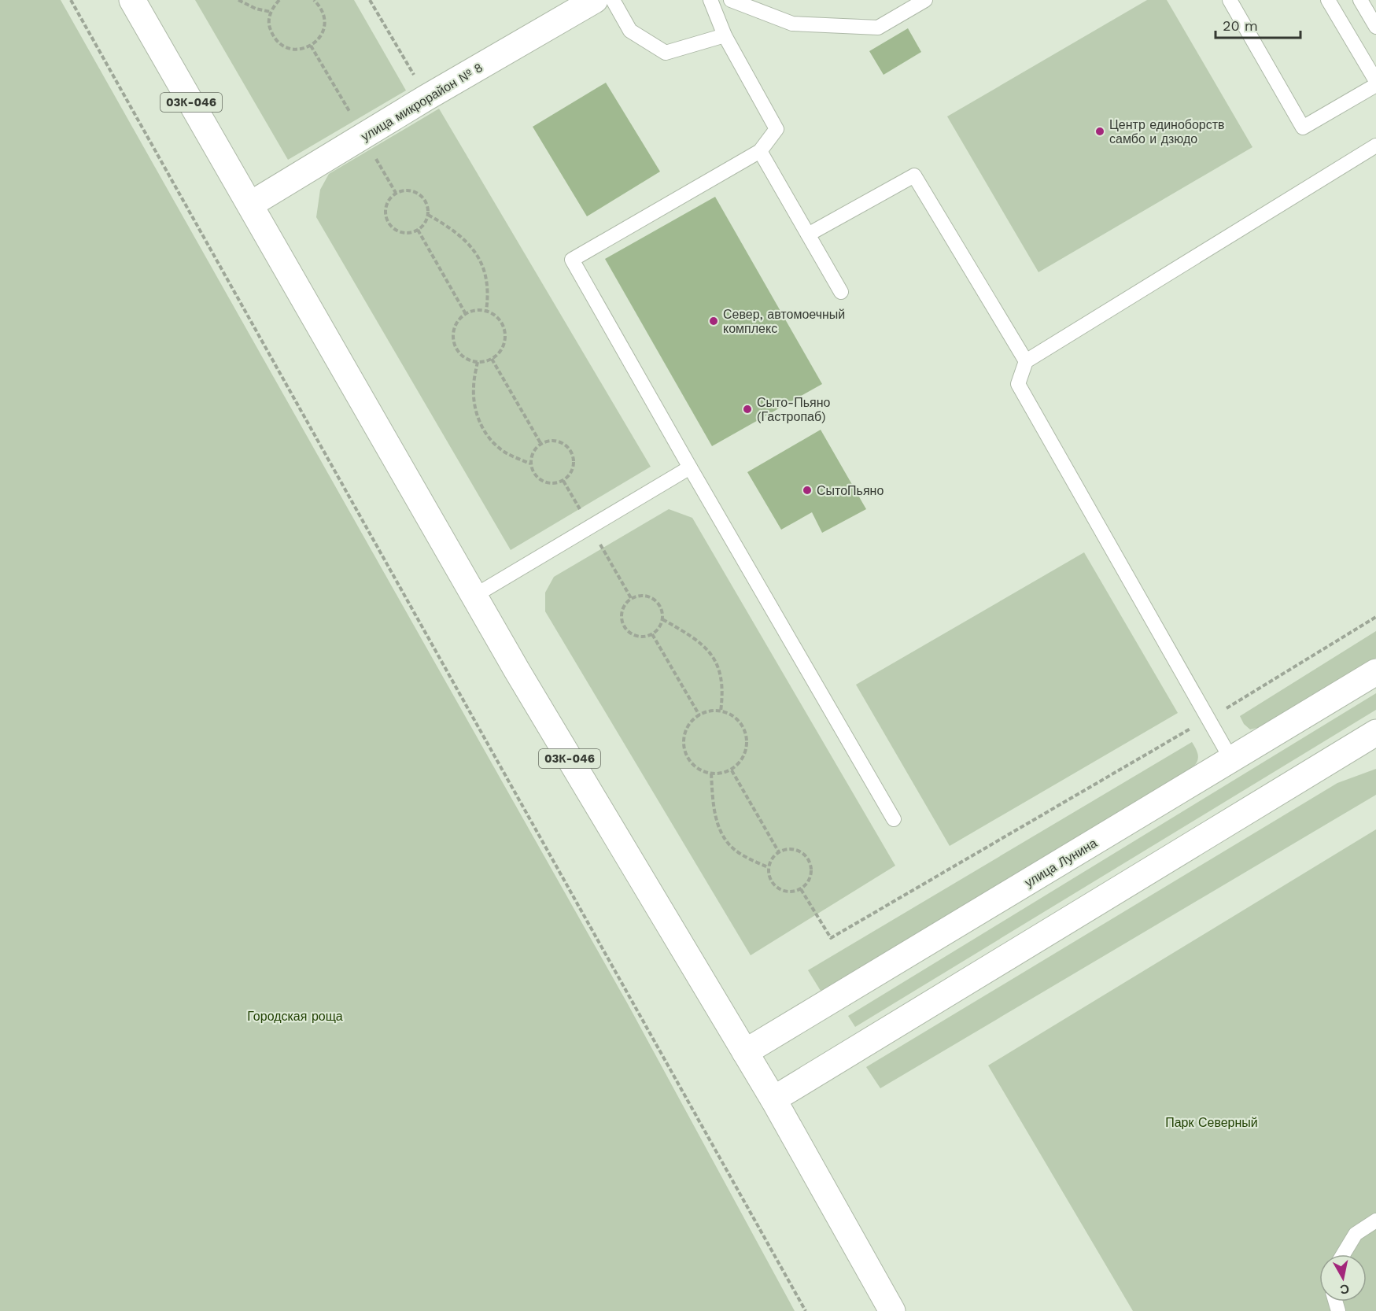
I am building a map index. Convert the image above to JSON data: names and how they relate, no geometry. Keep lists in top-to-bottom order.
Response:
{
  "streets": {
    "street": ["улица микрорайон № 8", "03К-046", "улица Лунина"]
  },
  "crossings": [
    ["улица микрорайон № 8", "03К-046"],
    ["03К-046", "улица Лунина"]
  ],
  "parks": ["Городская роща", "Парк Северный"],
  "places": [
    "Центр единоборств самбо и дзюдо",
    "Север, автомоечный комплекс",
    "Сыто-Пьяно (Гастропаб)",
    "СытоПьяно"
  ],
  "scale_bar": "20 m",
  "north": "bottom"
}
